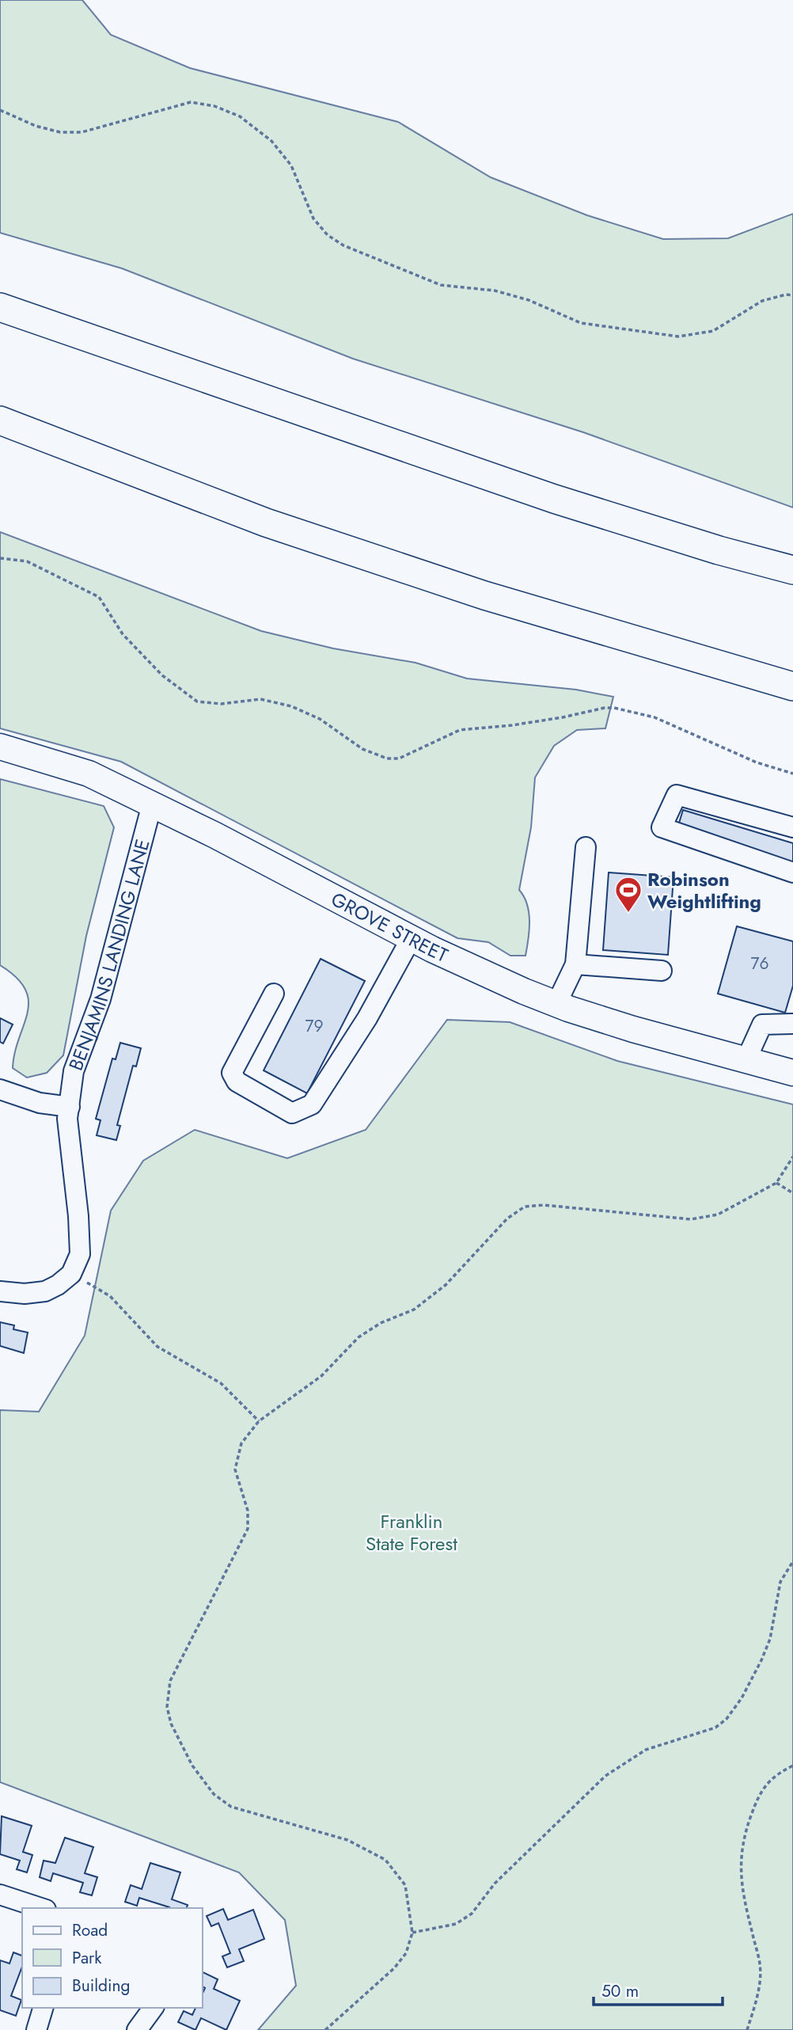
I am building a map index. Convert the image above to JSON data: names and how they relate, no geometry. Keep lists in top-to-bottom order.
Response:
{
  "streets": {
    "main road": ["GROVE STREET"],
    "street": ["BENJAMINS LANDING LANE"]
  },
  "crossings": [
    ["GROVE STREET", "BENJAMINS LANDING LANE"]
  ],
  "parks": ["Franklin State Forest"],
  "places": {
    "sports": ["Robinson Weightlifting"]
  },
  "house_numbers": ["76", "79"],
  "legend": ["Road", "Park", "Building"],
  "scale_bar": "50 m"
}
